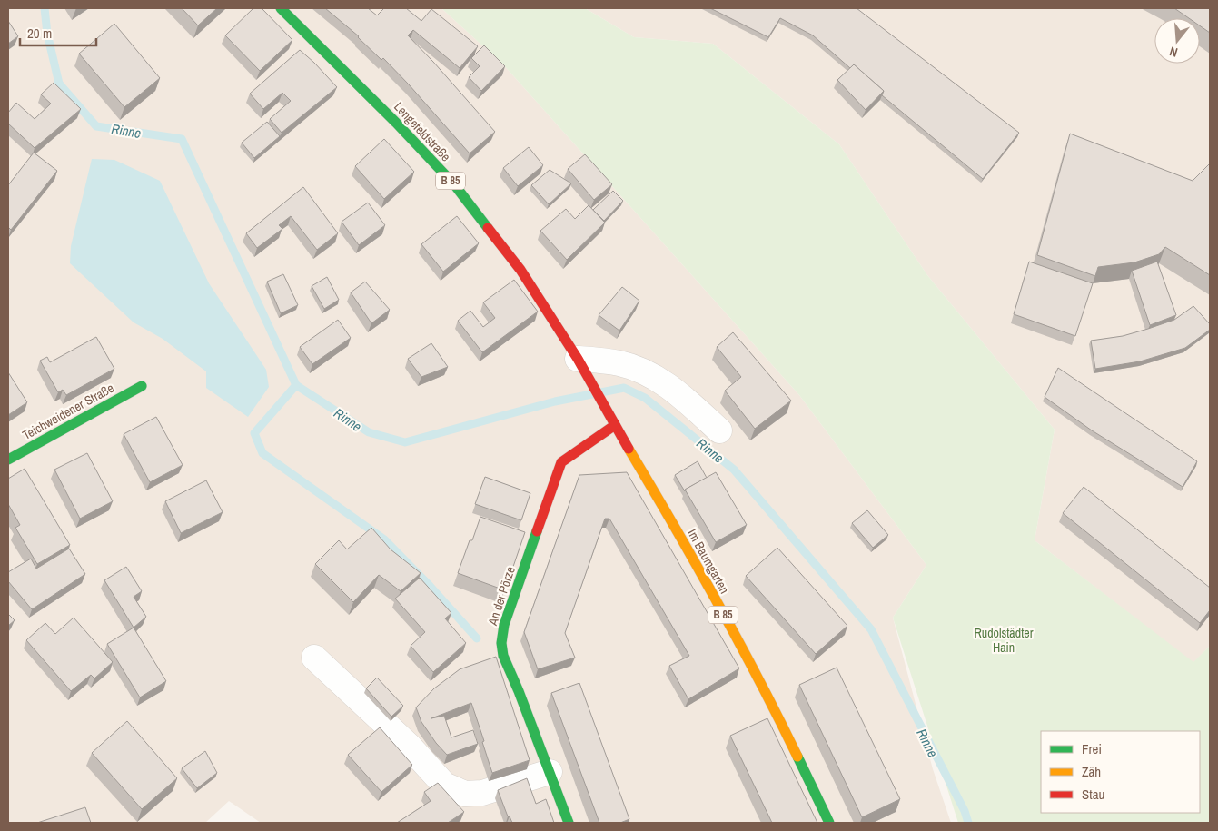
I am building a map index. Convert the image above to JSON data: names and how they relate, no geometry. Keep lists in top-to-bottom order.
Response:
{
  "streets": {
    "main road": [
      "Lengefeldstraße",
      "B 85",
      "Teichweidener Straße",
      "Im Baumgarten",
      "An der Pörze"
    ]
  },
  "crossings": [
    ["Lengefeldstraße", "Im Baumgarten"],
    ["Im Baumgarten", "An der Pörze"]
  ],
  "water": ["Rinne"],
  "parks": ["Rudolstädter Hain"],
  "legend": ["Frei", "Zäh", "Stau"],
  "scale_bar": "20 m",
  "north": "bottom"
}
